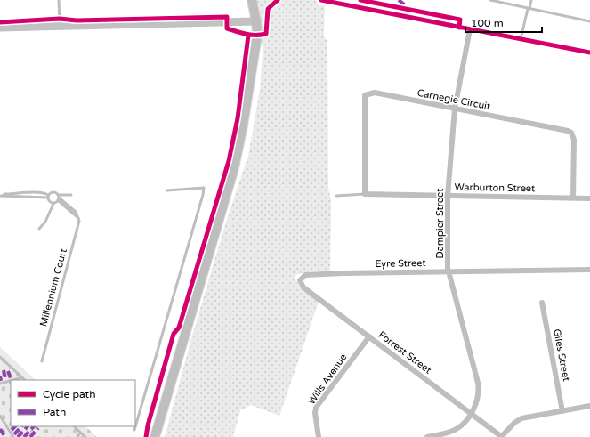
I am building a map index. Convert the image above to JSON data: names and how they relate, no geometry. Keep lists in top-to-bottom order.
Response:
{
  "streets": {
    "street": [
      "Carnegie Circuit",
      "Warburton Street",
      "Dampier Street",
      "Eyre Street",
      "Forrest Street",
      "Giles Street",
      "Wills Avenue"
    ],
    "lane": ["Millennium Court"]
  },
  "crossings": [
    ["Carnegie Circuit", "Warburton Street"],
    ["Carnegie Circuit", "Dampier Street"],
    ["Warburton Street", "Dampier Street"],
    ["Dampier Street", "Eyre Street"],
    ["Dampier Street", "Forrest Street"],
    ["Eyre Street", "Forrest Street"],
    ["Forrest Street", "Wills Avenue"]
  ],
  "legend": ["Cycle path", "Path"],
  "scale_bar": "100 m"
}
